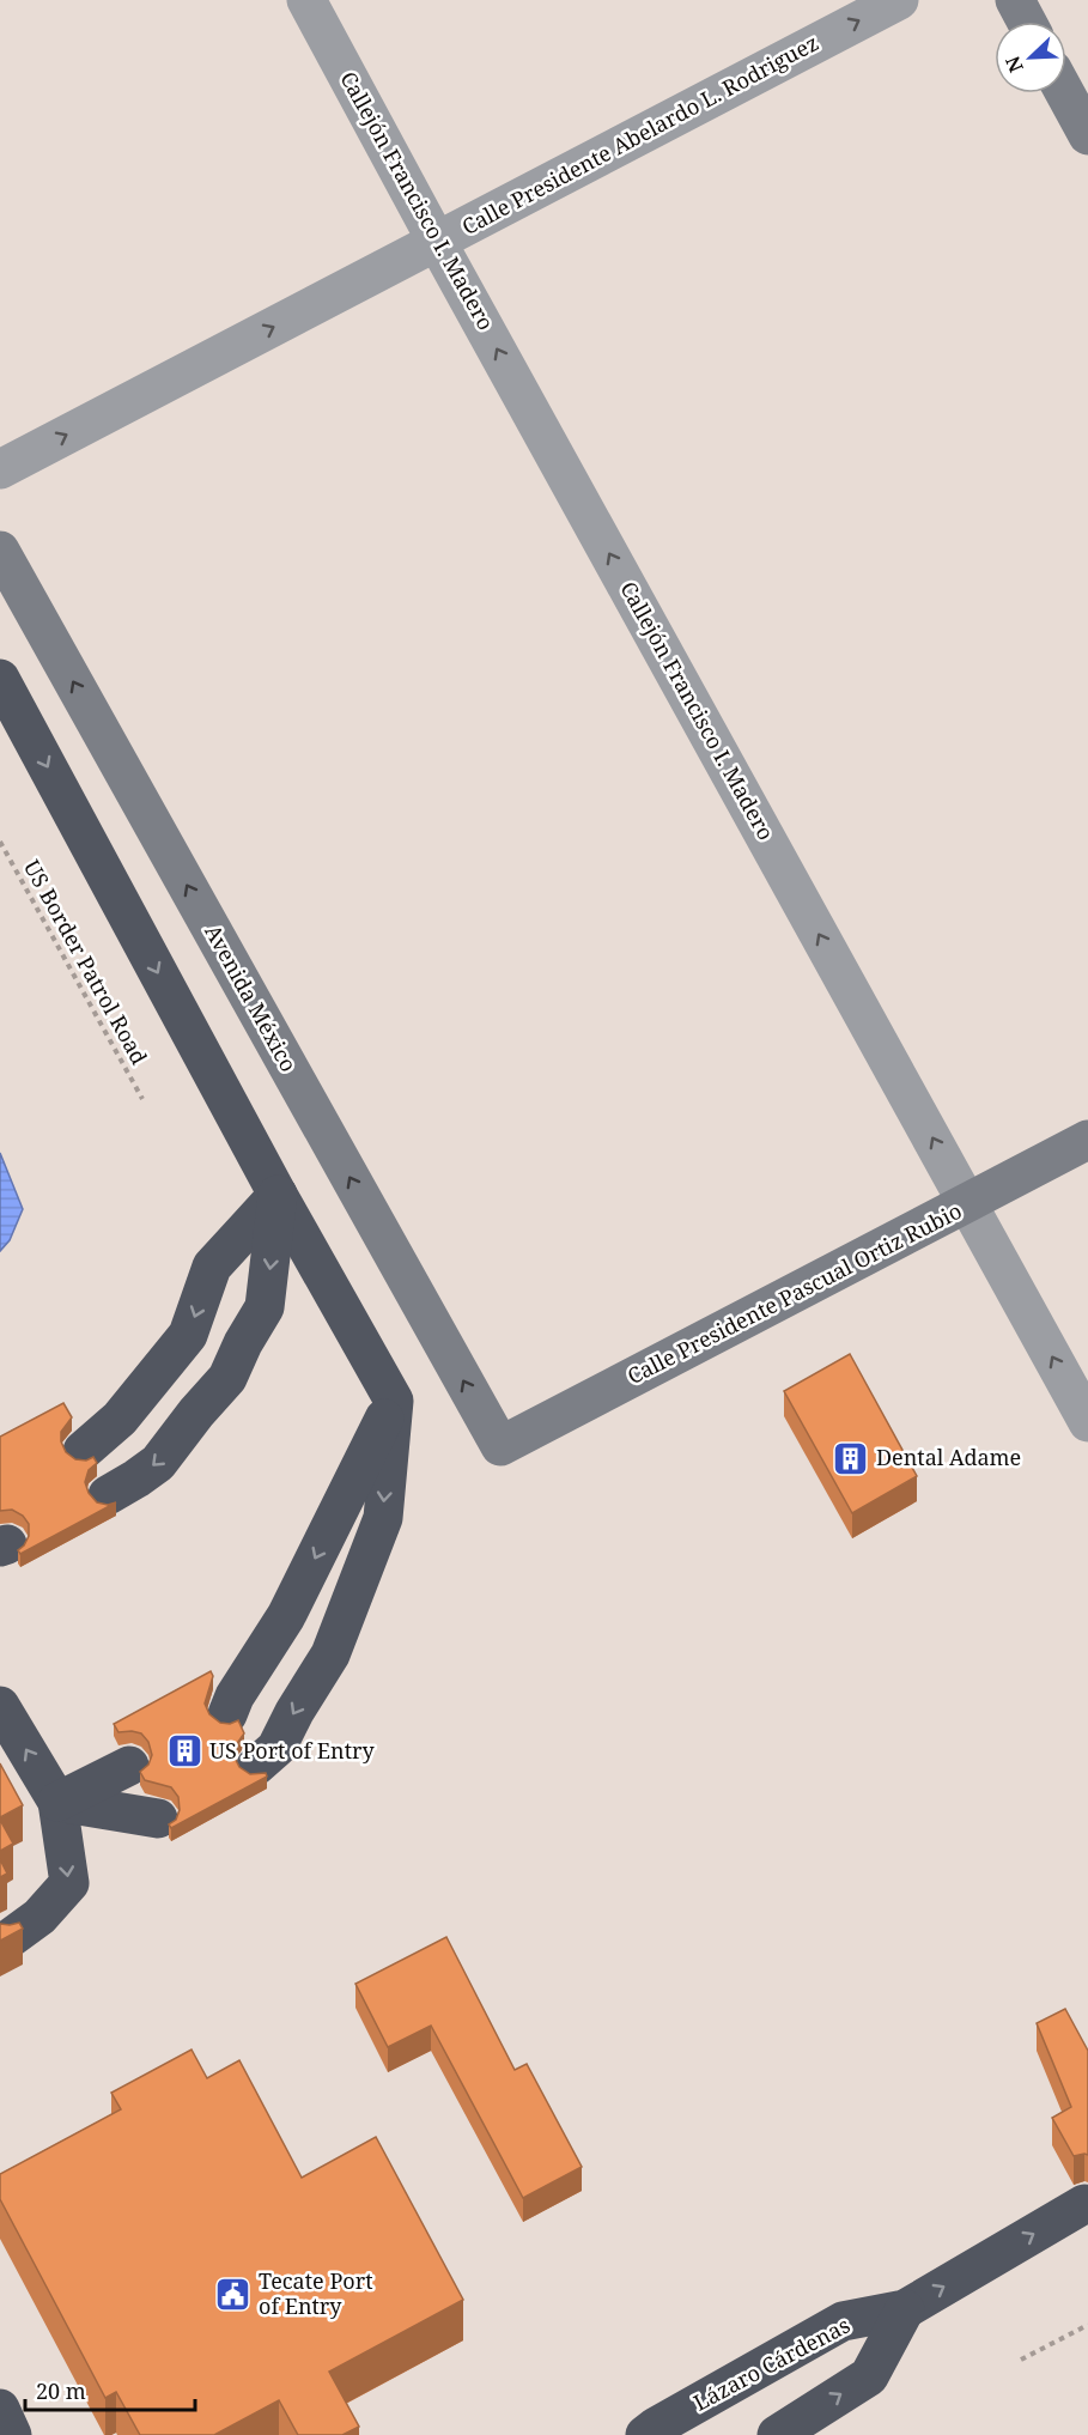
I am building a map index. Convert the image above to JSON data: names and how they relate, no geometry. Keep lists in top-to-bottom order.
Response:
{
  "streets": {
    "highway": ["Lázaro Cárdenas"],
    "street": [
      "Calle Presidente Abelardo L. Rodriguez",
      "Callejón Francisco I. Madero",
      "Avenida México",
      "Calle Presidente Pascual Ortiz Rubio"
    ],
    "path": ["US Border Patrol Road"]
  },
  "crossings": [
    ["Calle Presidente Abelardo L. Rodriguez", "Callejón Francisco I. Madero"],
    ["Callejón Francisco I. Madero", "Calle Presidente Pascual Ortiz Rubio"],
    ["Avenida México", "Calle Presidente Pascual Ortiz Rubio"]
  ],
  "one_way": ["Calle Presidente Abelardo L. Rodriguez", "Callejón Francisco I. Madero", "Avenida México"],
  "places": {
    "building": ["Dental Adame", "US Port of Entry"],
    "public building": ["Tecate Port of Entry"]
  },
  "scale_bar": "20 m",
  "north": "bottom left"
}
